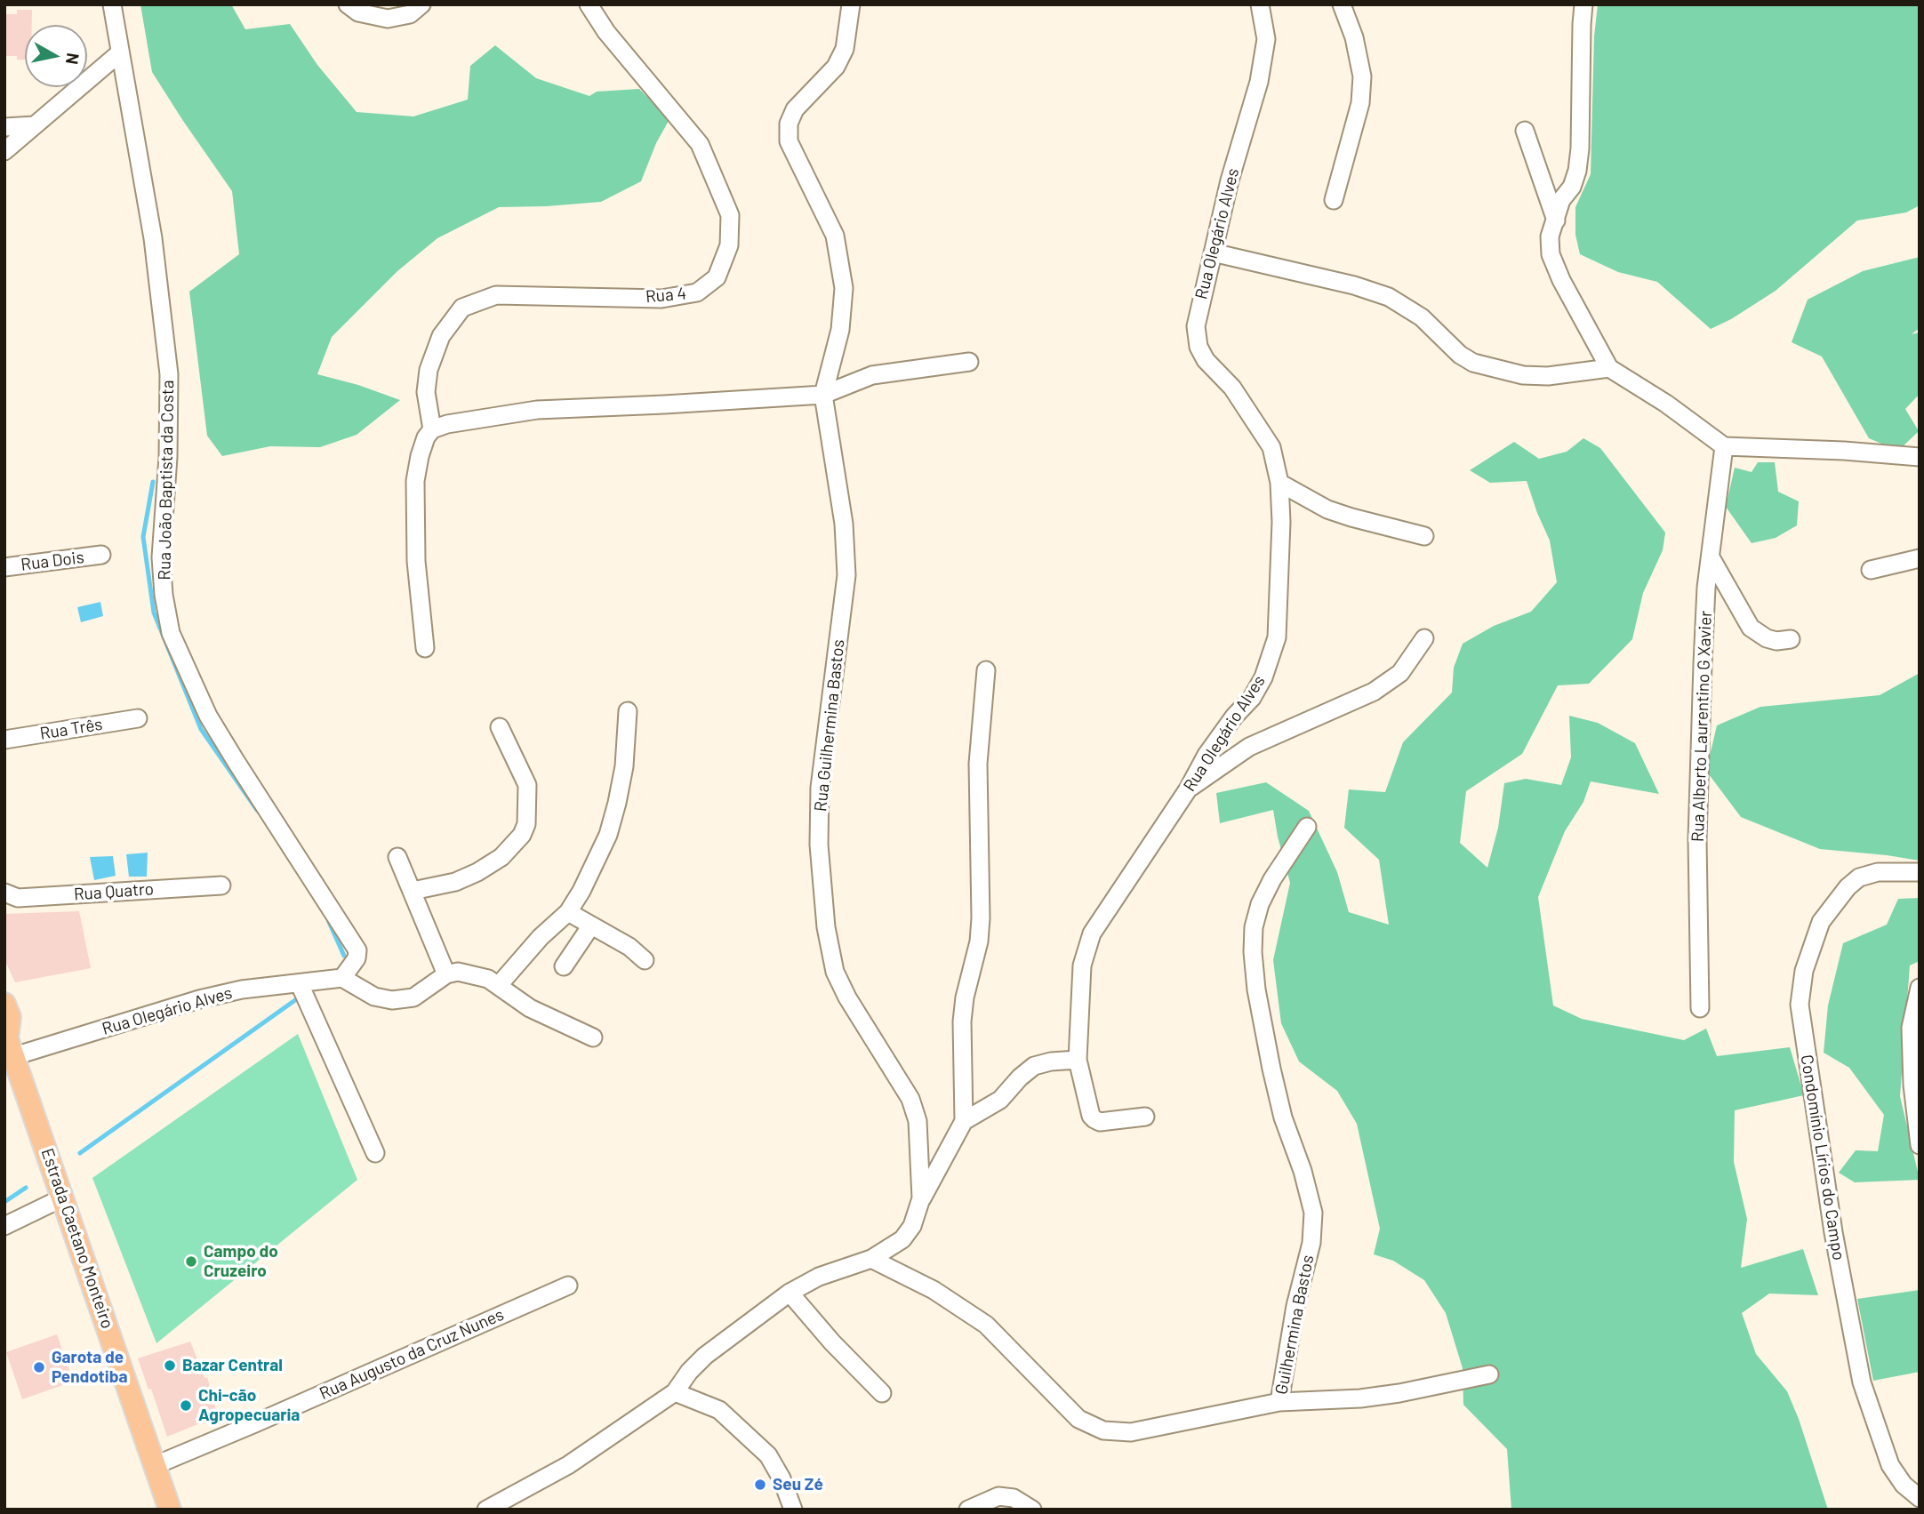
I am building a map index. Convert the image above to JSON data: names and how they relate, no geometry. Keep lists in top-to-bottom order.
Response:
{
  "streets": {
    "main road": ["Estrada Caetano Monteiro"],
    "street": [
      "Rua Olegário Alves",
      "Rua 4",
      "Rua João Baptista da Costa",
      "Rua Dois",
      "Rua Guilhermina Bastos",
      "Rua Alberto Laurentino G Xavier",
      "Rua Três",
      "Rua Quatro",
      "Condomínio Lírios do Campo",
      "Guilhermina Bastos",
      "Rua Augusto da Cruz Nunes"
    ]
  },
  "crossings": [
    ["Rua Olegário Alves", "Rua João Baptista da Costa"],
    ["Rua Olegário Alves", "Estrada Caetano Monteiro"],
    ["Rua Guilhermina Bastos", "Guilhermina Bastos"],
    ["Estrada Caetano Monteiro", "Rua Augusto da Cruz Nunes"]
  ],
  "places": [
    "Campo do Cruzeiro",
    "Bazar Central",
    "Garota de Pendotiba",
    "Chi-cão Agropecuaria",
    "Seu Zé"
  ],
  "north": "right"
}
